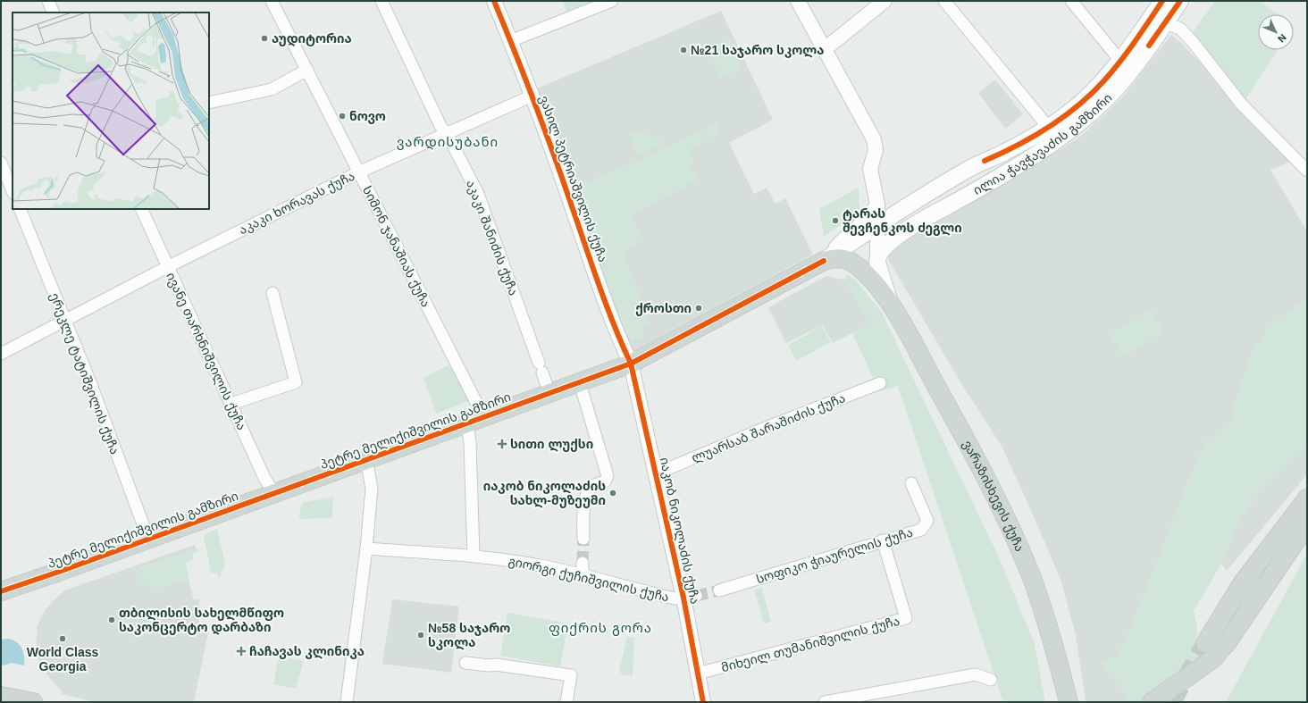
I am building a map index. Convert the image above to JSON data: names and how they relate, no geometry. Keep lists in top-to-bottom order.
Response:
{
  "streets": {
    "main road": ["ილია ჭავჭავაძის გამზირი", "პეტრე მელიქიშვილის გამზირი", "ვარაზისხევის ქუჩა"],
    "street": [
      "ვასილ პეტრიაშვილის ქუჩა",
      "აკაკი ხორავას ქუჩა",
      "აკაკი შანიძის ქუჩა",
      "სიმონ ჯანაშიას ქუჩა",
      "ივანე თარხნიშვილის ქუჩა",
      "ერეკლე ტატიშვილის ქუჩა",
      "ლუარსაბ შარაშიძის ქუჩა",
      "იაკობ ნიკოლაძის ქუჩა",
      "სოფიკო ჭიაურელის ქუჩა",
      "გიორგი ქუჩიშვილის ქუჩა",
      "მიხეილ თუმანიშვილის ქუჩა"
    ]
  },
  "crossings": [
    ["ილია ჭავჭავაძის გამზირი", "პეტრე მელიქიშვილის გამზირი"],
    ["ილია ჭავჭავაძის გამზირი", "ვარაზისხევის ქუჩა"],
    ["ვასილ პეტრიაშვილის ქუჩა", "აკაკი ხორავას ქუჩა"],
    ["ვასილ პეტრიაშვილის ქუჩა", "პეტრე მელიქიშვილის გამზირი"],
    ["ვასილ პეტრიაშვილის ქუჩა", "იაკობ ნიკოლაძის ქუჩა"],
    ["აკაკი ხორავას ქუჩა", "აკაკი შანიძის ქუჩა"],
    ["აკაკი ხორავას ქუჩა", "სიმონ ჯანაშიას ქუჩა"],
    ["აკაკი ხორავას ქუჩა", "ივანე თარხნიშვილის ქუჩა"],
    ["აკაკი ხორავას ქუჩა", "ერეკლე ტატიშვილის ქუჩა"],
    ["აკაკი შანიძის ქუჩა", "პეტრე მელიქიშვილის გამზირი"],
    ["სიმონ ჯანაშიას ქუჩა", "პეტრე მელიქიშვილის გამზირი"],
    ["სიმონ ჯანაშიას ქუჩა", "გიორგი ქუჩიშვილის ქუჩა"],
    ["ივანე თარხნიშვილის ქუჩა", "პეტრე მელიქიშვილის გამზირი"],
    ["ერეკლე ტატიშვილის ქუჩა", "პეტრე მელიქიშვილის გამზირი"],
    ["ლუარსაბ შარაშიძის ქუჩა", "იაკობ ნიკოლაძის ქუჩა"],
    ["პეტრე მელიქიშვილის გამზირი", "ვარაზისხევის ქუჩა"],
    ["პეტრე მელიქიშვილის გამზირი", "იაკობ ნიკოლაძის ქუჩა"],
    ["იაკობ ნიკოლაძის ქუჩა", "გიორგი ქუჩიშვილის ქუჩა"],
    ["იაკობ ნიკოლაძის ქუჩა", "მიხეილ თუმანიშვილის ქუჩა"],
    ["სოფიკო ჭიაურელის ქუჩა", "მიხეილ თუმანიშვილის ქუჩა"]
  ],
  "districts": ["ვარდისუბანი", "ფიქრის გორა"],
  "places": {
    "other": [
      "აუდიტორია",
      "№21 საჯარო სკოლა",
      "ნოვო",
      "ტარას შევჩენკოს ძეგლი",
      "ქროსთი",
      "იაკობ ნიკოლაძის სახლ-მუზეუმი",
      "თბილისის სახელმწიფო საკონცერტო დარბაზი",
      "№58 საჯარო სკოლა",
      "World Class Georgia"
    ],
    "health": ["სითი ლუქსი", "ჩაჩავას კლინიკა"]
  },
  "north": "bottom right"
}
